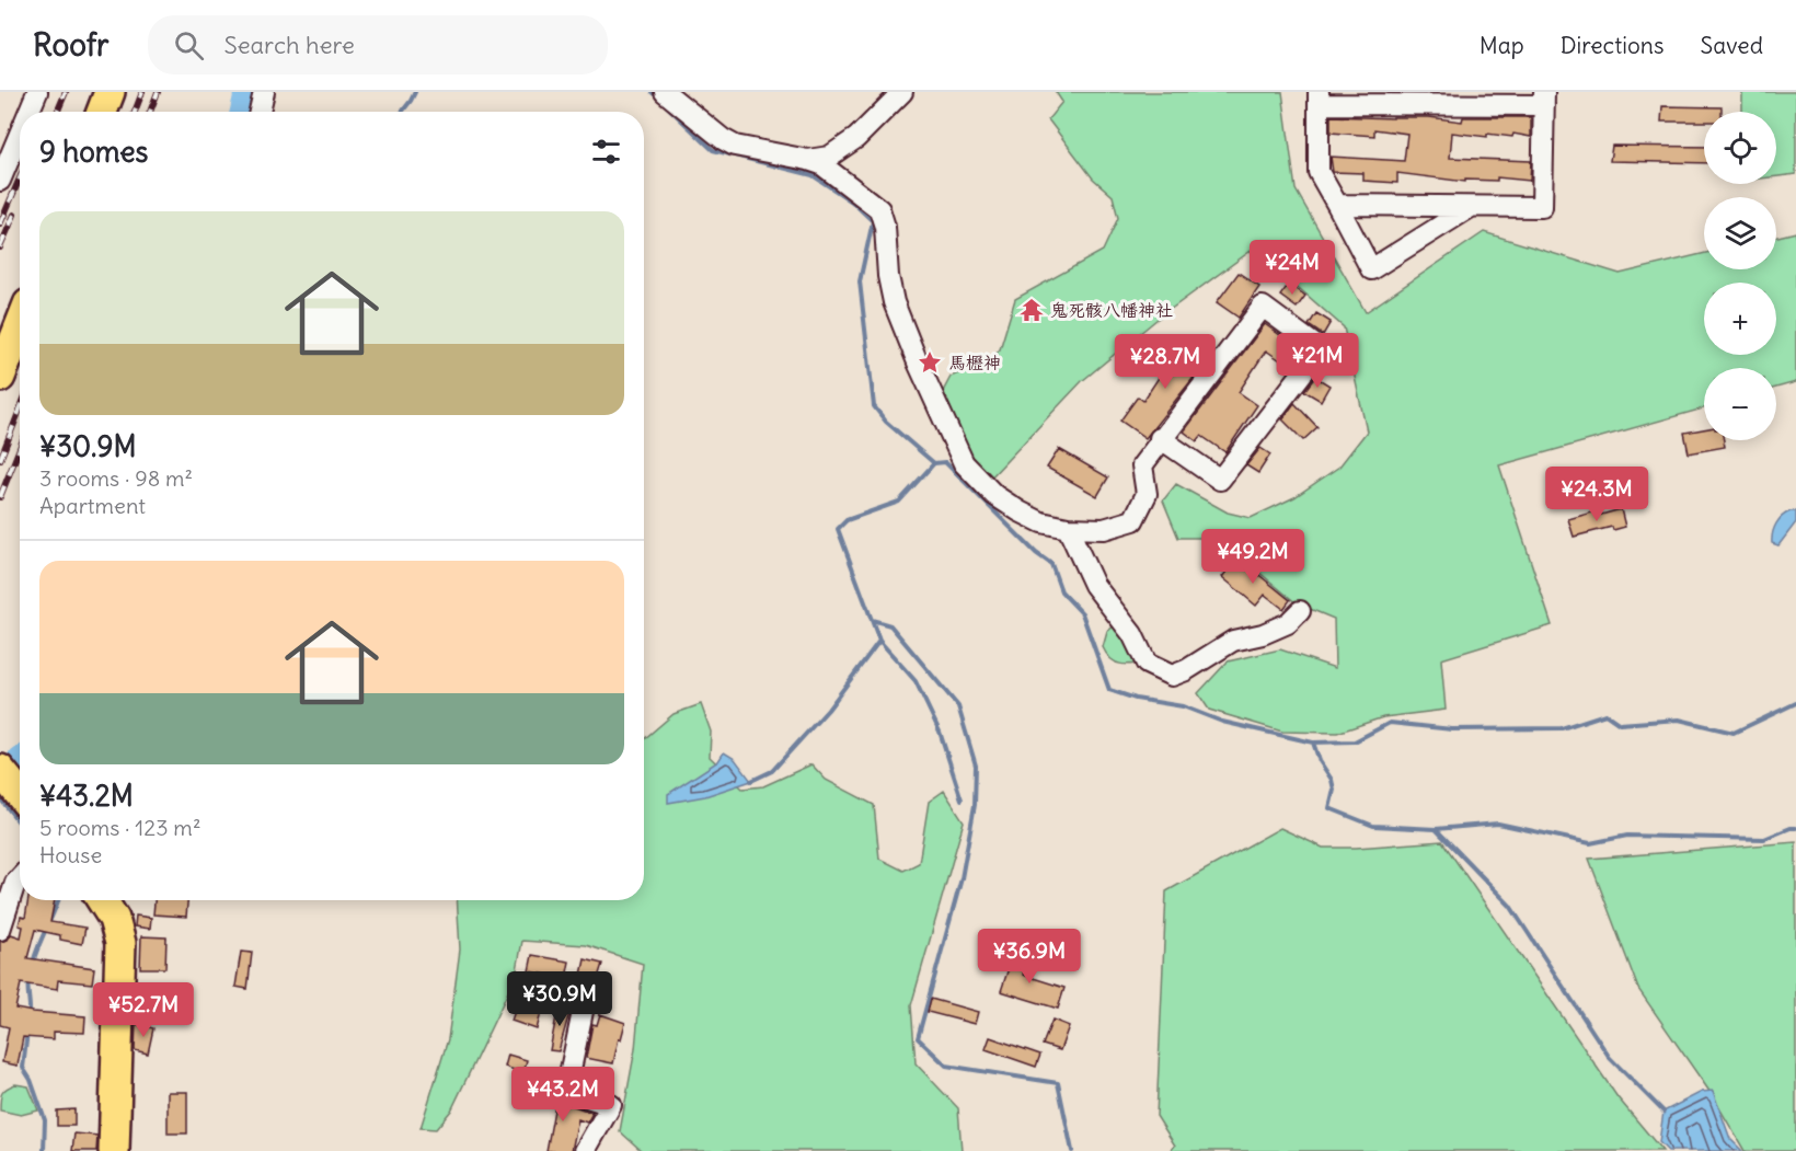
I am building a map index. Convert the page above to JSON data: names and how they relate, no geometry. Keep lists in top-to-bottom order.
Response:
{
  "places": {
    "temple": ["鬼死骸八幡神社"],
    "place": ["馬櫪神"]
  },
  "page": {
    "header": "Roofr",
    "search": "Search here",
    "nav": ["Map", "Directions", "Saved"],
    "map_buttons": ["+", "−"],
    "heading": "9 homes",
    "list": [
      {
        "name": "¥30.9M",
        "note": "3 rooms · 98 m² · Apartment"
      },
      {
        "name": "¥43.2M",
        "note": "5 rooms · 123 m² · House"
      }
    ],
    "price": [
      "¥24M",
      "¥21M",
      "¥28.7M",
      "¥24.3M",
      "¥49.2M",
      "¥36.9M",
      "¥30.9M",
      "¥52.7M",
      "¥43.2M"
    ]
  }
}
